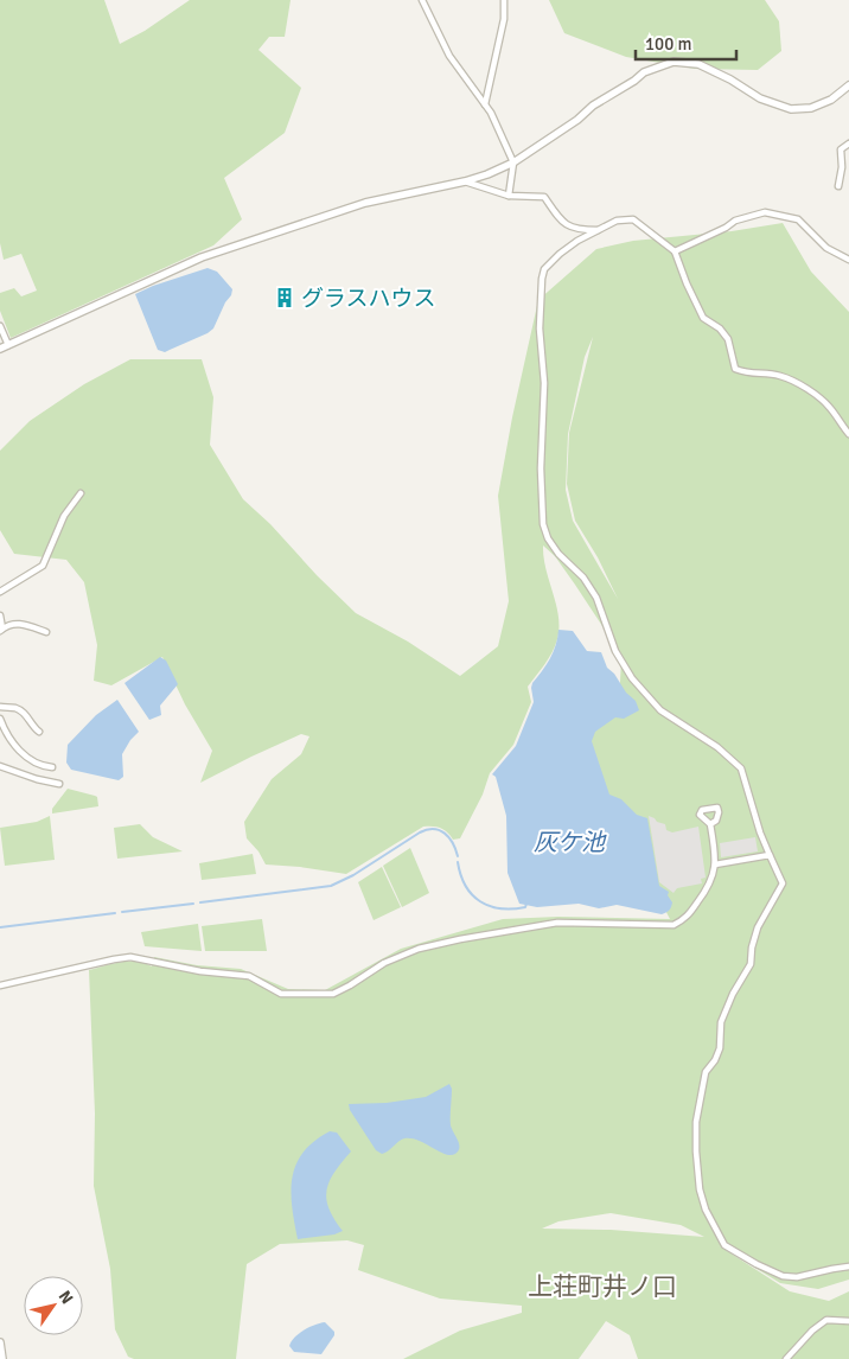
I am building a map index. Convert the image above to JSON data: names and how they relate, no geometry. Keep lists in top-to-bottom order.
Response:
{
  "districts": ["上荘町井ノ口"],
  "water": ["灰ケ池"],
  "places": {
    "building": ["グラスハウス"]
  },
  "scale_bar": "100 m",
  "north": "top right"
}
